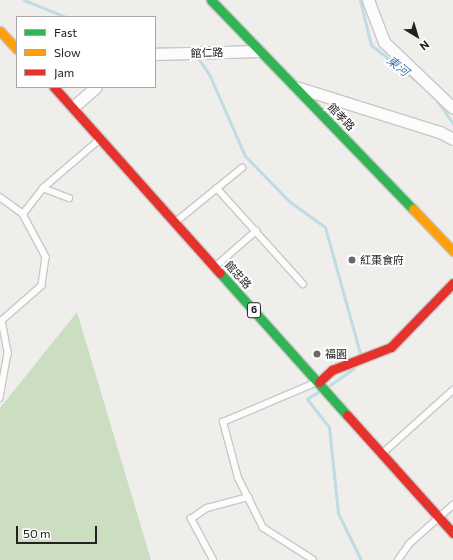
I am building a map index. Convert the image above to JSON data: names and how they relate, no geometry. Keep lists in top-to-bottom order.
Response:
{
  "streets": {
    "main road": ["館孝路", "館忠路", "6"],
    "street": ["館仁路"]
  },
  "crossings": [
    ["館仁路", "館孝路"]
  ],
  "water": ["東河"],
  "places": ["紅棗食府", "福園"],
  "legend": ["Fast", "Slow", "Jam"],
  "scale_bar": "50 m",
  "north": "bottom right"
}
